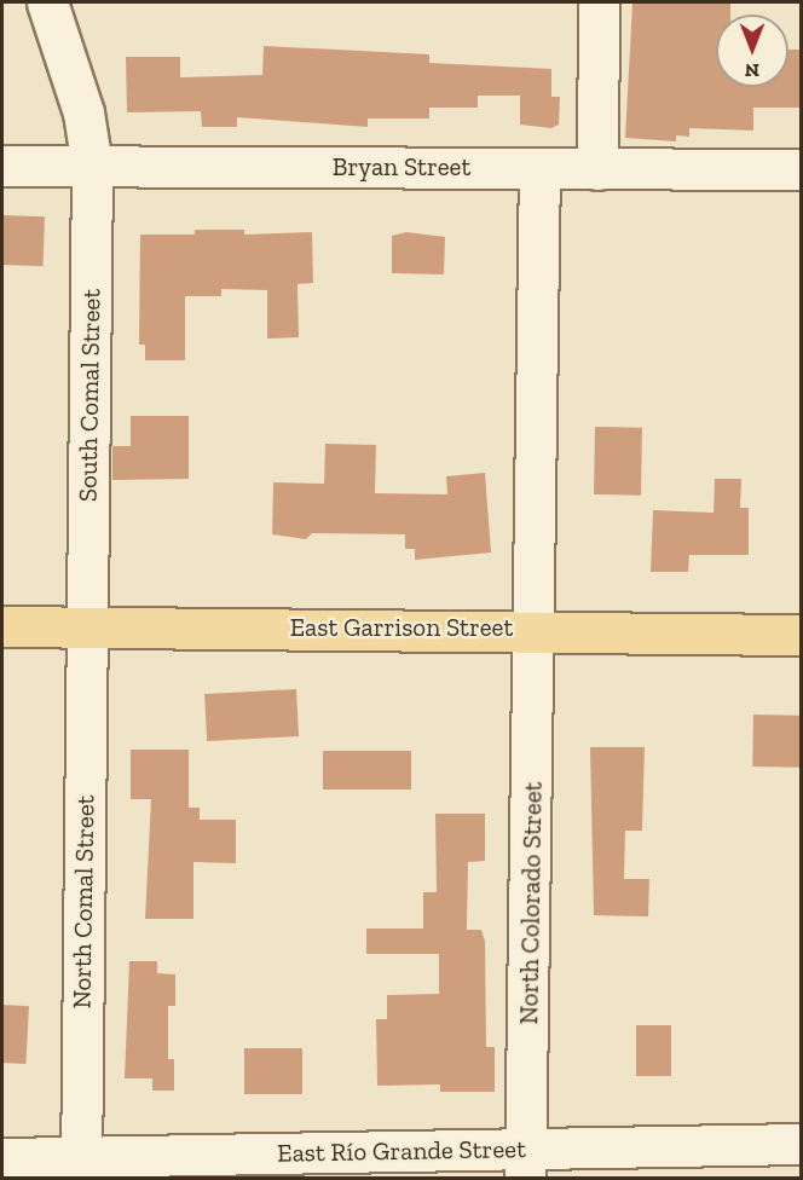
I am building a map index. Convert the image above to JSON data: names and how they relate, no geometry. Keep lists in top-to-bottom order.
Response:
{
  "streets": {
    "main road": ["East Garrison Street"],
    "street": [
      "Bryan Street",
      "South Comal Street",
      "North Comal Street",
      "North Colorado Street",
      "East Río Grande Street"
    ]
  },
  "crossings": [
    ["Bryan Street", "South Comal Street"],
    ["Bryan Street", "North Colorado Street"],
    ["South Comal Street", "East Garrison Street"],
    ["South Comal Street", "North Comal Street"],
    ["East Garrison Street", "North Comal Street"],
    ["East Garrison Street", "North Colorado Street"],
    ["North Comal Street", "East Río Grande Street"],
    ["North Colorado Street", "East Río Grande Street"]
  ],
  "north": "bottom"
}
